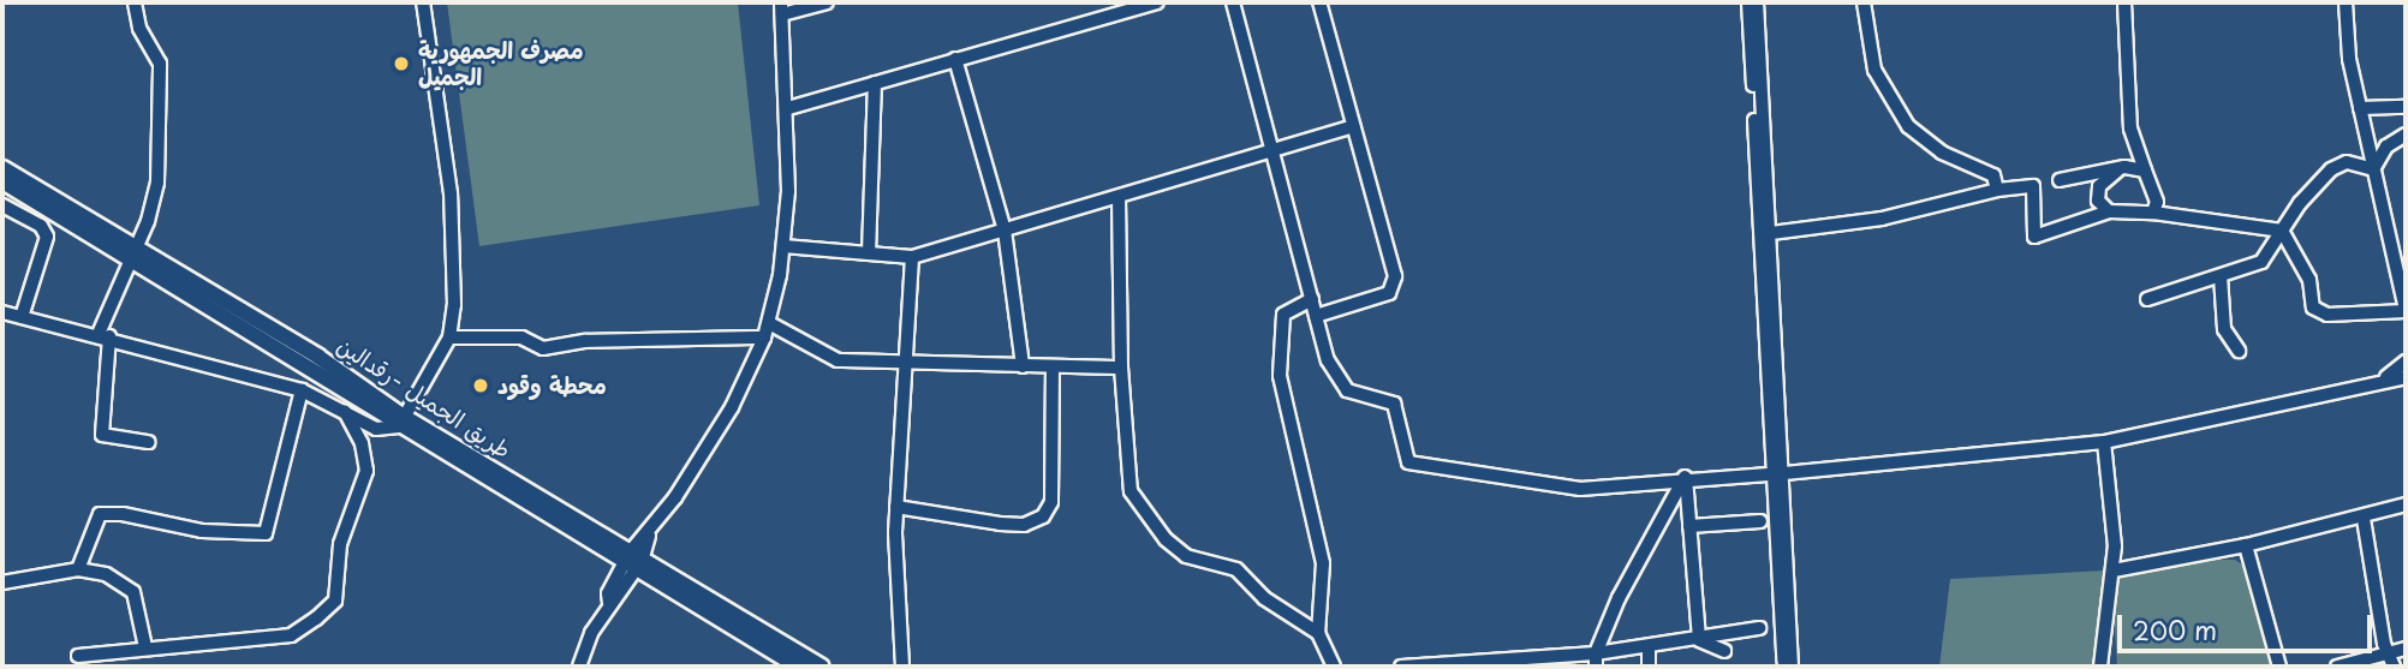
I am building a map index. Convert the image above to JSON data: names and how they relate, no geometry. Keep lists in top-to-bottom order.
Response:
{
  "streets": {
    "main road": ["طريق الجميل -رقدالين"]
  },
  "places": ["مصرف الجمهورية الجميل", "محطة وقود"],
  "scale_bar": "200 m"
}
